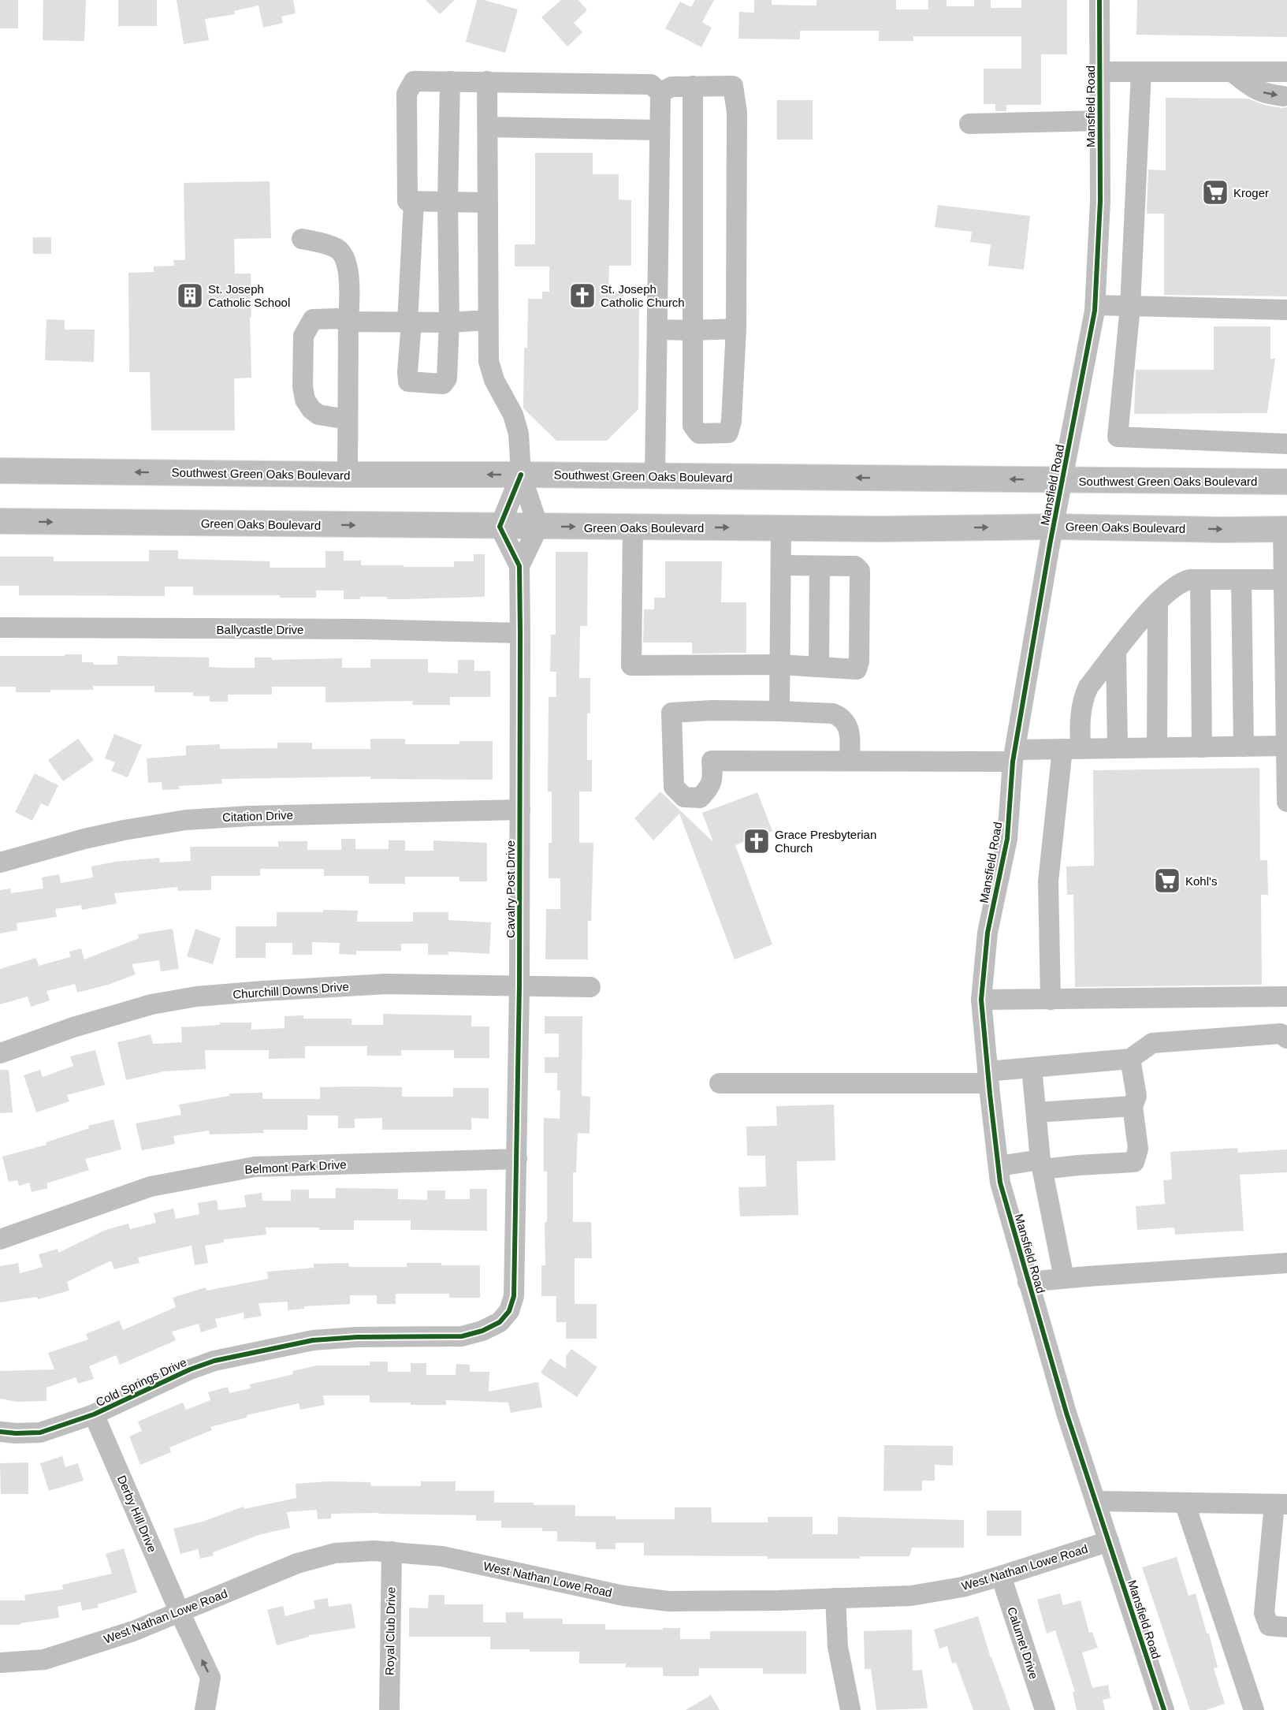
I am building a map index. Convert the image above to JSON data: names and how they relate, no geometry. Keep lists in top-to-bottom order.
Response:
{
  "streets": {
    "main road": ["Southwest Green Oaks Boulevard", "Green Oaks Boulevard"],
    "street": [
      "Mansfield Road",
      "Ballycastle Drive",
      "Citation Drive",
      "Cavalry Post Drive",
      "Churchill Downs Drive",
      "Belmont Park Drive",
      "Cold Springs Drive",
      "Derby Hill Drive",
      "West Nathan Lowe Road",
      "Royal Club Drive",
      "Calumet Drive"
    ]
  },
  "crossings": [
    ["Mansfield Road", "Southwest Green Oaks Boulevard"],
    ["Mansfield Road", "Green Oaks Boulevard"],
    ["Mansfield Road", "West Nathan Lowe Road"],
    ["Green Oaks Boulevard", "Cavalry Post Drive"],
    ["Ballycastle Drive", "Cavalry Post Drive"],
    ["Citation Drive", "Cavalry Post Drive"],
    ["Cavalry Post Drive", "Churchill Downs Drive"],
    ["Cavalry Post Drive", "Belmont Park Drive"],
    ["Cavalry Post Drive", "Cold Springs Drive"],
    ["Cold Springs Drive", "Derby Hill Drive"],
    ["Derby Hill Drive", "West Nathan Lowe Road"],
    ["West Nathan Lowe Road", "Royal Club Drive"],
    ["West Nathan Lowe Road", "Calumet Drive"]
  ],
  "one_way": ["Southwest Green Oaks Boulevard", "Green Oaks Boulevard"],
  "places": {
    "supermarket": ["Kroger", "Kohl's"],
    "building": ["St. Joseph Catholic School"],
    "church": ["St. Joseph Catholic Church", "Grace Presbyterian Church"]
  }
}
